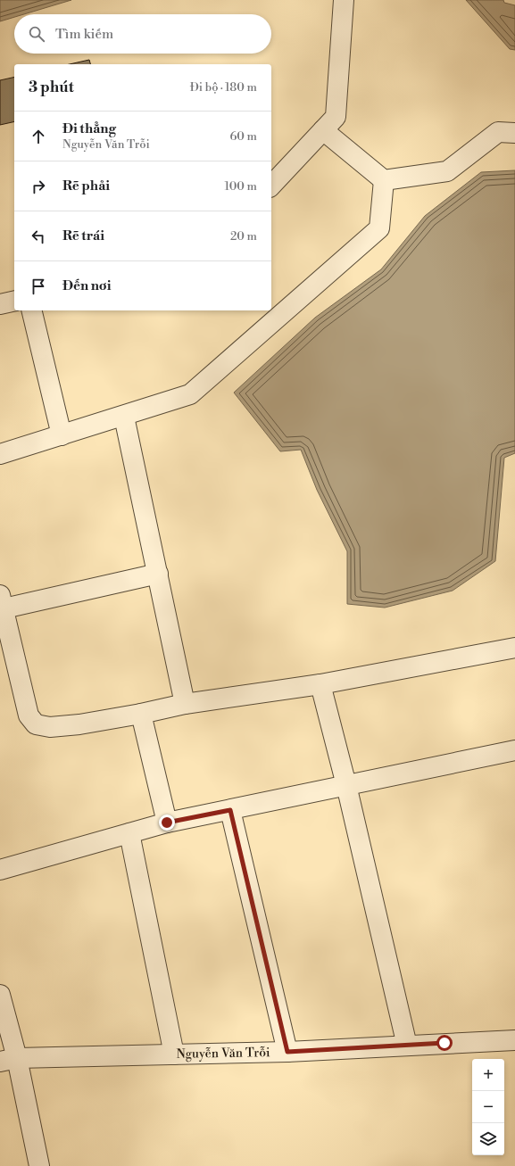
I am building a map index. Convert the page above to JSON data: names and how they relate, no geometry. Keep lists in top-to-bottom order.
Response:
{
  "streets": {
    "street": ["Nguyễn Văn Trỗi"]
  },
  "page": {
    "search": "Tìm kiếm",
    "heading": ["3 phút", "Đi bộ · 180 m"],
    "list": [
      ["Đi thẳng", "Nguyễn Văn Trỗi", "60 m"],
      ["Rẽ phải", "100 m"],
      ["Rẽ trái", "20 m"],
      "Đến nơi"
    ],
    "map_buttons": ["+", "−"]
  }
}
